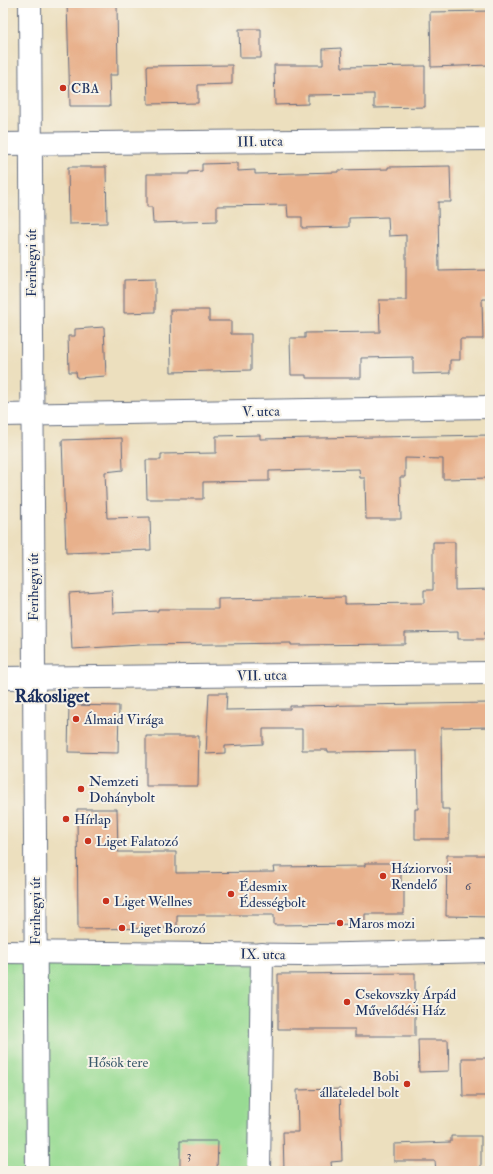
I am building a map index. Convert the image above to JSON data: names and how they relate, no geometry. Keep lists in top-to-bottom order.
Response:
{
  "streets": {
    "street": [
      "III. utca",
      "Ferihegyi út",
      "V. utca",
      "VII. utca",
      "IX. utca"
    ]
  },
  "crossings": [
    ["III. utca", "Ferihegyi út"],
    ["Ferihegyi út", "V. utca"],
    ["Ferihegyi út", "VII. utca"],
    ["Ferihegyi út", "IX. utca"]
  ],
  "districts": ["Rákosliget"],
  "parks": ["Hősök tere"],
  "places": [
    "CBA",
    "Álmaid Virága",
    "Nemzeti Dohánybolt",
    "Hírlap",
    "Liget Falatozó",
    "Háziorvosi Rendelő",
    "Édesmix Édességbolt",
    "Liget Wellnes",
    "Maros mozi",
    "Liget Borozó",
    "Csekovszky Árpád Művelődési Ház",
    "Bobi állateledel bolt"
  ],
  "house_numbers": ["6", "3"]
}
